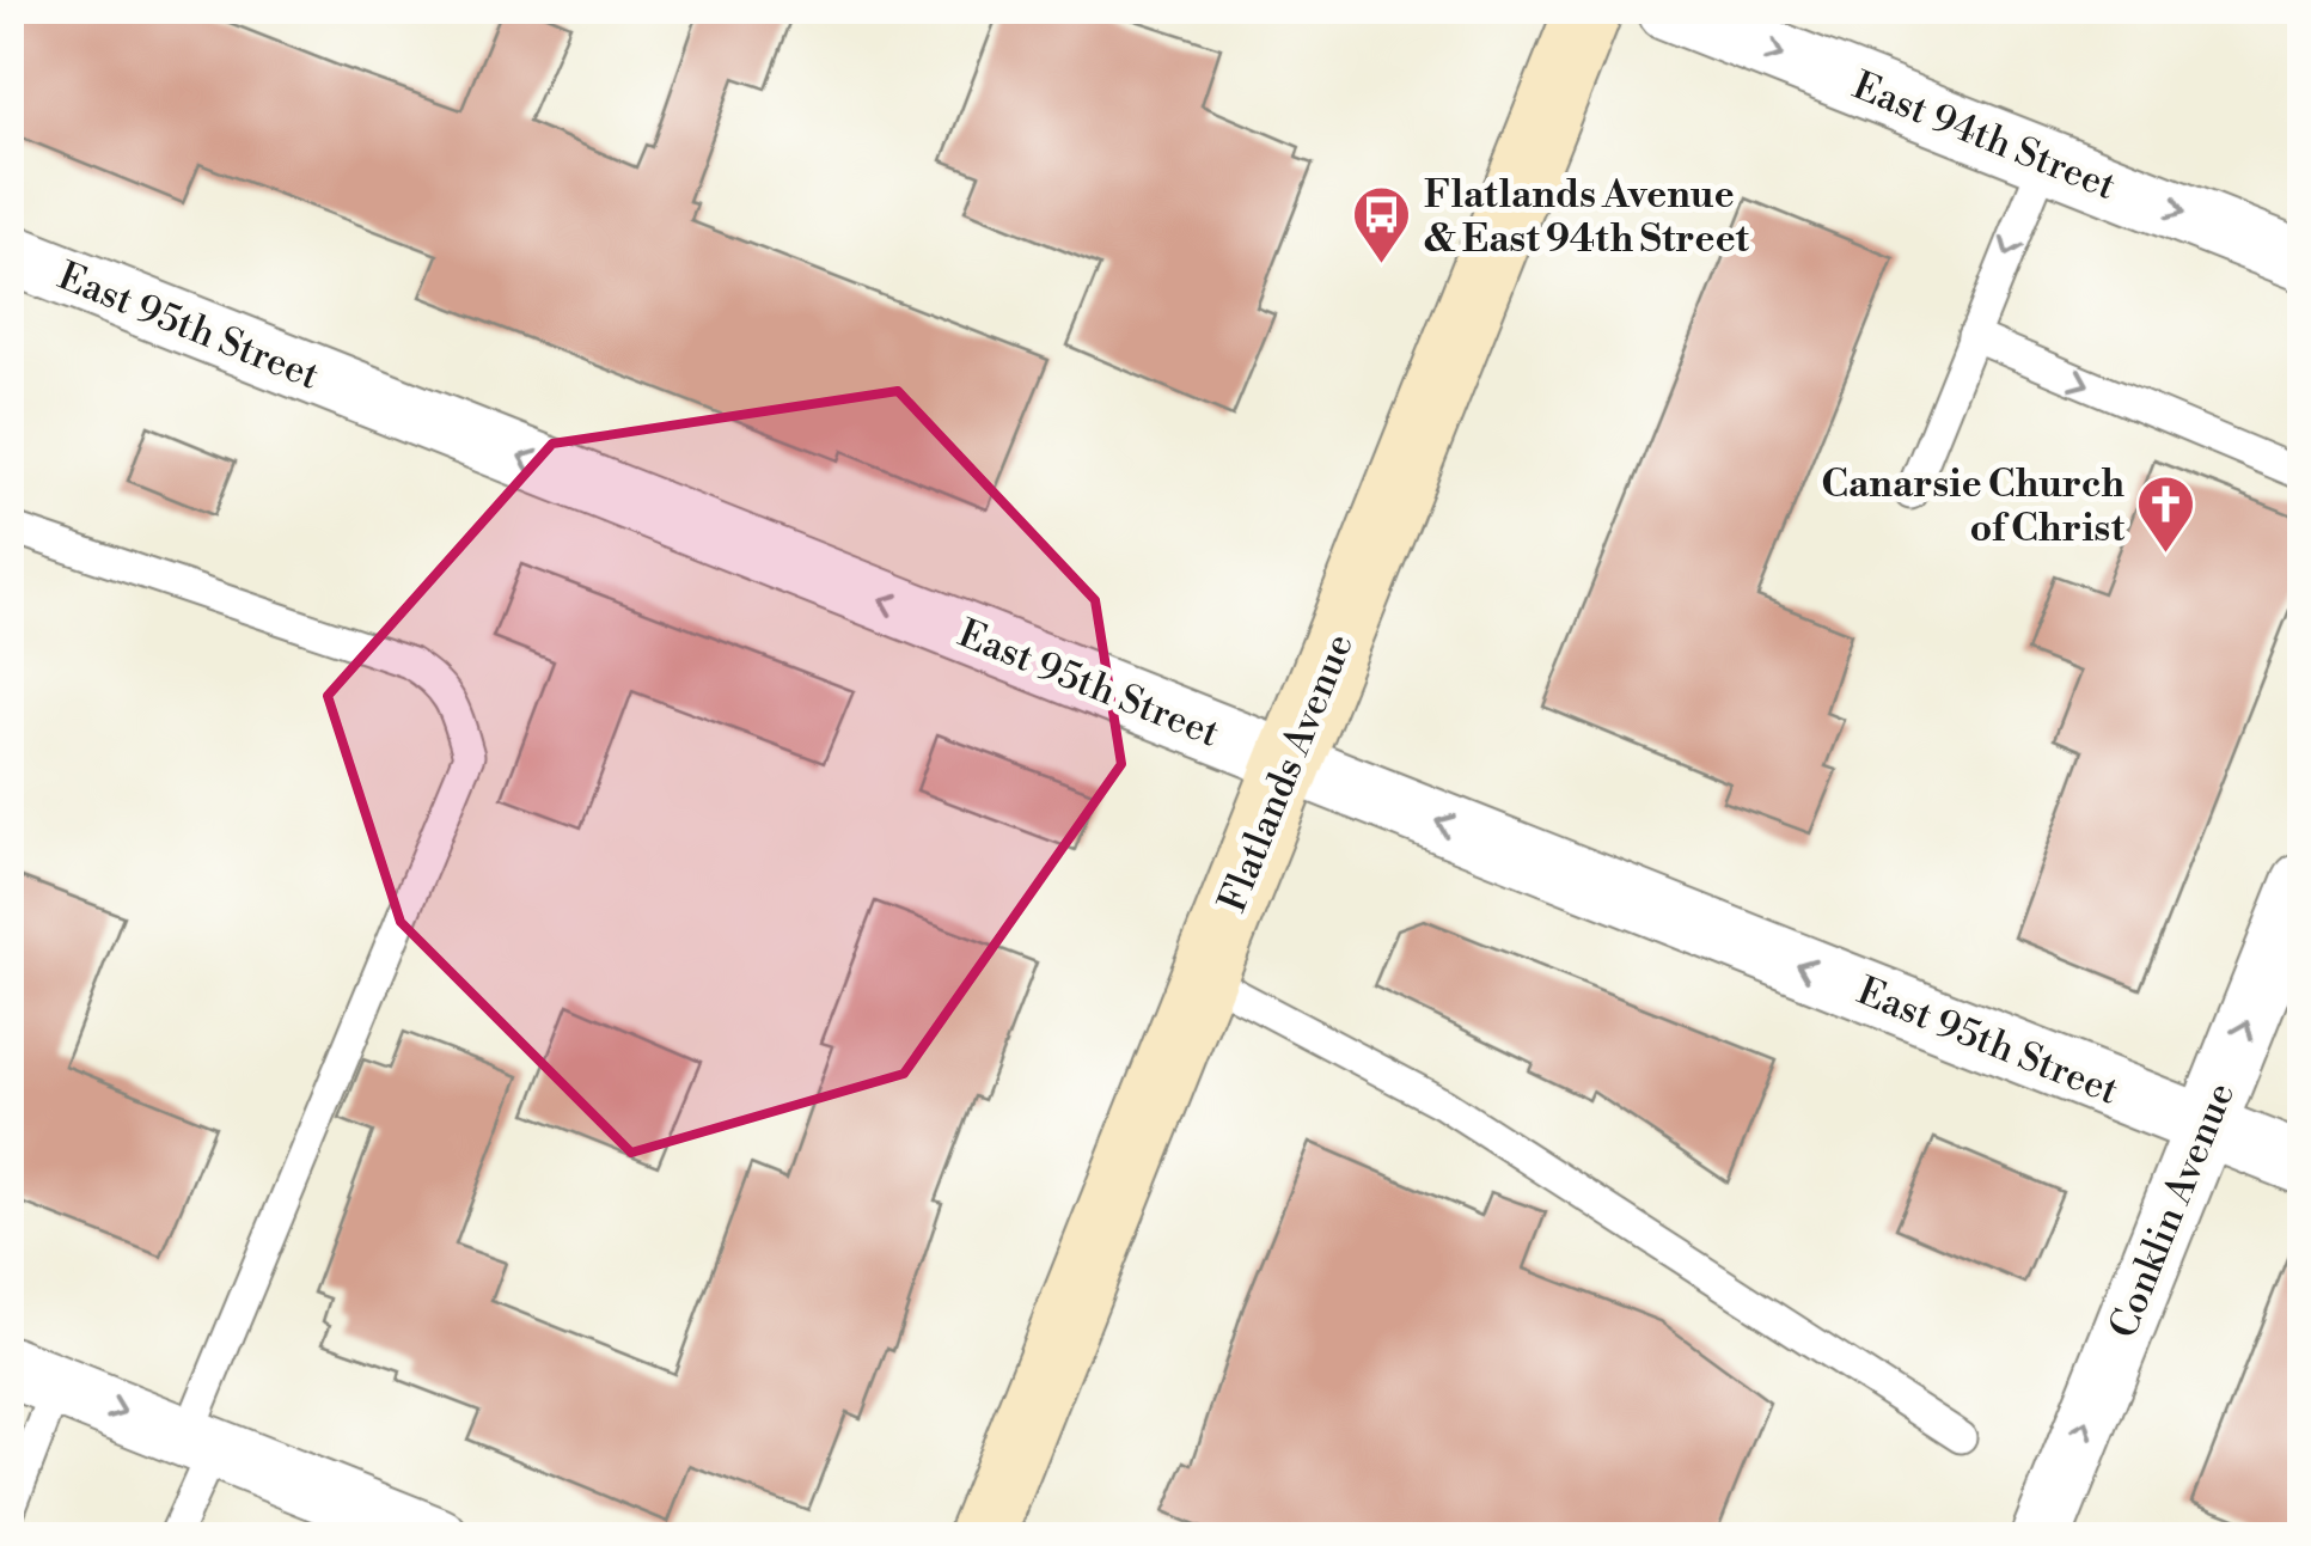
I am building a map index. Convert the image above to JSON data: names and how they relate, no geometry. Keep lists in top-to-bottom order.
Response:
{
  "streets": {
    "main road": ["Flatlands Avenue"],
    "street": ["East 94th Street", "East 95th Street", "Conklin Avenue"]
  },
  "crossings": [
    ["East 95th Street", "Flatlands Avenue"],
    ["East 95th Street", "Conklin Avenue"]
  ],
  "one_way": ["East 94th Street", "East 95th Street", "Conklin Avenue"],
  "places": {
    "bus stop": ["Flatlands Avenue & East 94th Street"],
    "church": ["Canarsie Church of Christ"]
  }
}
